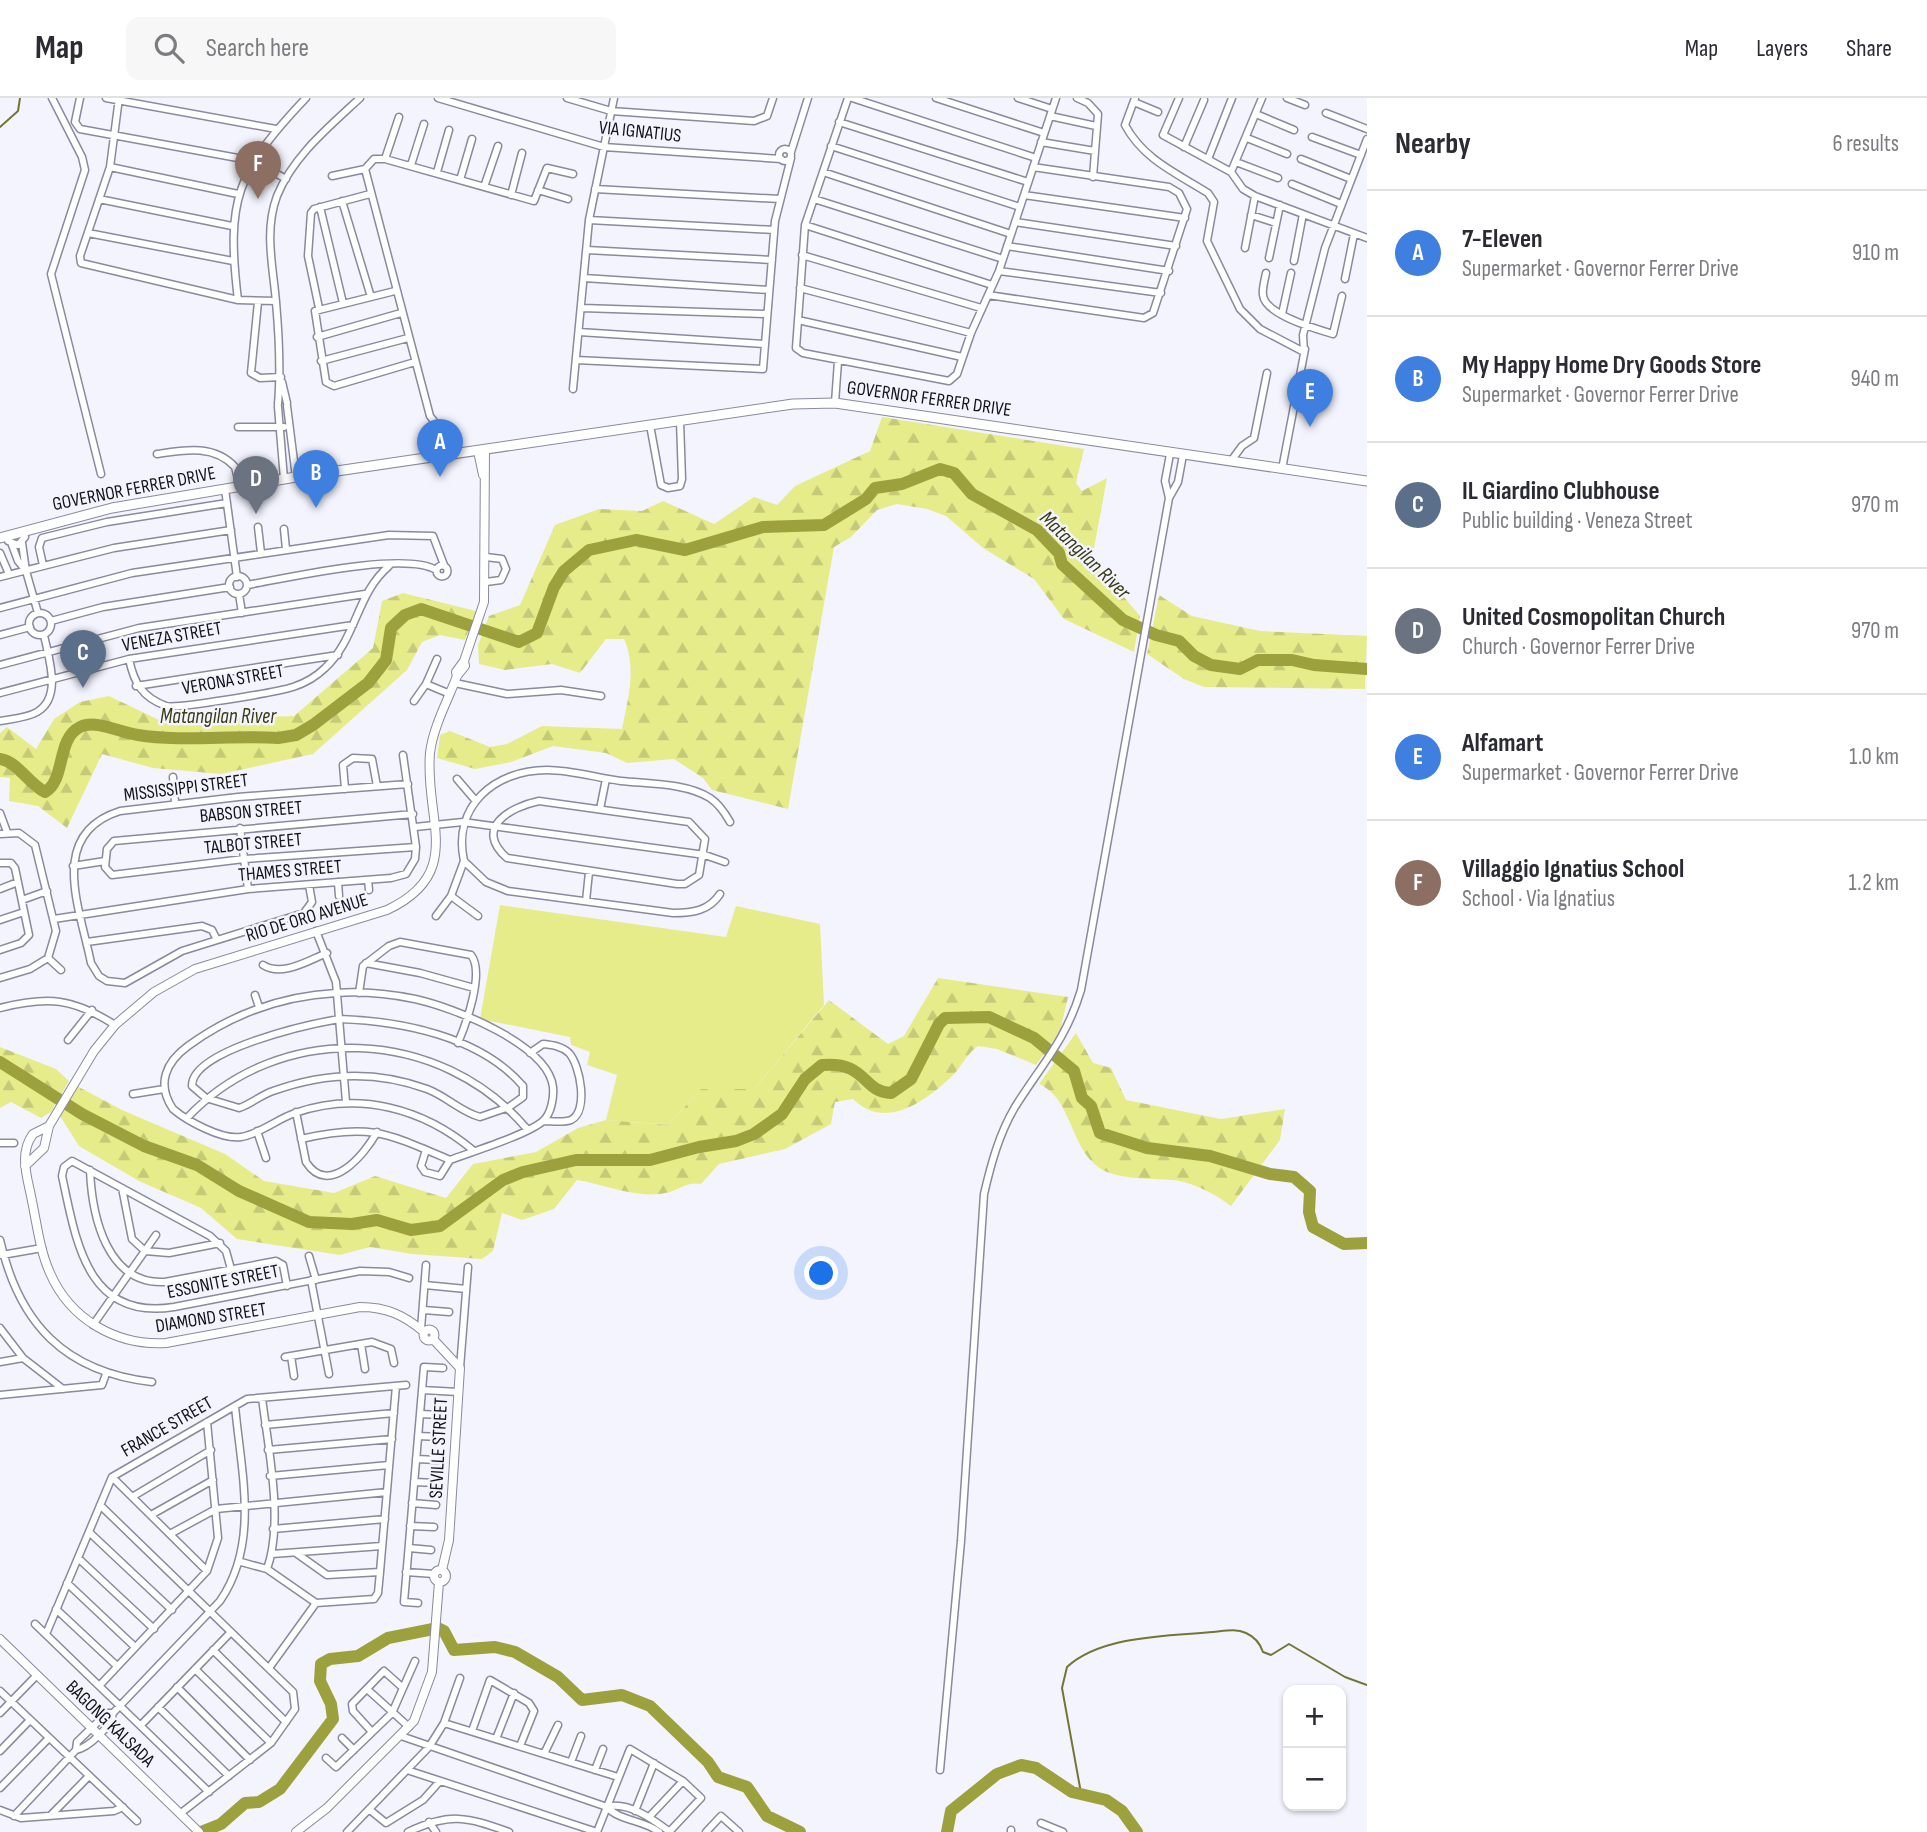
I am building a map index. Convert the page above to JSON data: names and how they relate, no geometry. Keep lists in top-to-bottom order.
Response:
{
  "streets": {
    "main road": ["GOVERNOR FERRER DRIVE"],
    "street": [
      "VIA IGNATIUS",
      "VENEZA STREET",
      "VERONA STREET",
      "MISSISSIPPI STREET",
      "BABSON STREET",
      "TALBOT STREET",
      "THAMES STREET",
      "RIO DE ORO AVENUE",
      "ESSONITE STREET",
      "DIAMOND STREET",
      "FRANCE STREET",
      "SEVILLE STREET",
      "BAGONG KALSADA"
    ]
  },
  "crossings": [
    ["GOVERNOR FERRER DRIVE", "RIO DE ORO AVENUE"],
    ["VENEZA STREET", "VERONA STREET"],
    ["MISSISSIPPI STREET", "THAMES STREET"],
    ["BABSON STREET", "TALBOT STREET"],
    ["TALBOT STREET", "THAMES STREET"],
    ["RIO DE ORO AVENUE", "DIAMOND STREET"],
    ["DIAMOND STREET", "SEVILLE STREET"]
  ],
  "water": ["Matangilan River"],
  "page": {
    "header": "Map",
    "search": "Search here",
    "nav": ["Map", "Layers", "Share"],
    "heading": ["Nearby", "6 results"],
    "pins": [
      "F",
      "E",
      "A",
      "B",
      "D",
      "C"
    ],
    "list": [
      {
        "mark": "A",
        "name": "7-Eleven",
        "note": "Supermarket · Governor Ferrer Drive",
        "value": "910 m"
      },
      {
        "mark": "B",
        "name": "My Happy Home Dry Goods Store",
        "note": "Supermarket · Governor Ferrer Drive",
        "value": "940 m"
      },
      {
        "mark": "C",
        "name": "IL Giardino Clubhouse",
        "note": "Public building · Veneza Street",
        "value": "970 m"
      },
      {
        "mark": "D",
        "name": "United Cosmopolitan Church",
        "note": "Church · Governor Ferrer Drive",
        "value": "970 m"
      },
      {
        "mark": "E",
        "name": "Alfamart",
        "note": "Supermarket · Governor Ferrer Drive",
        "value": "1.0 km"
      },
      {
        "mark": "F",
        "name": "Villaggio Ignatius School",
        "note": "School · Via Ignatius",
        "value": "1.2 km"
      }
    ],
    "map_buttons": ["+", "−"]
  }
}
